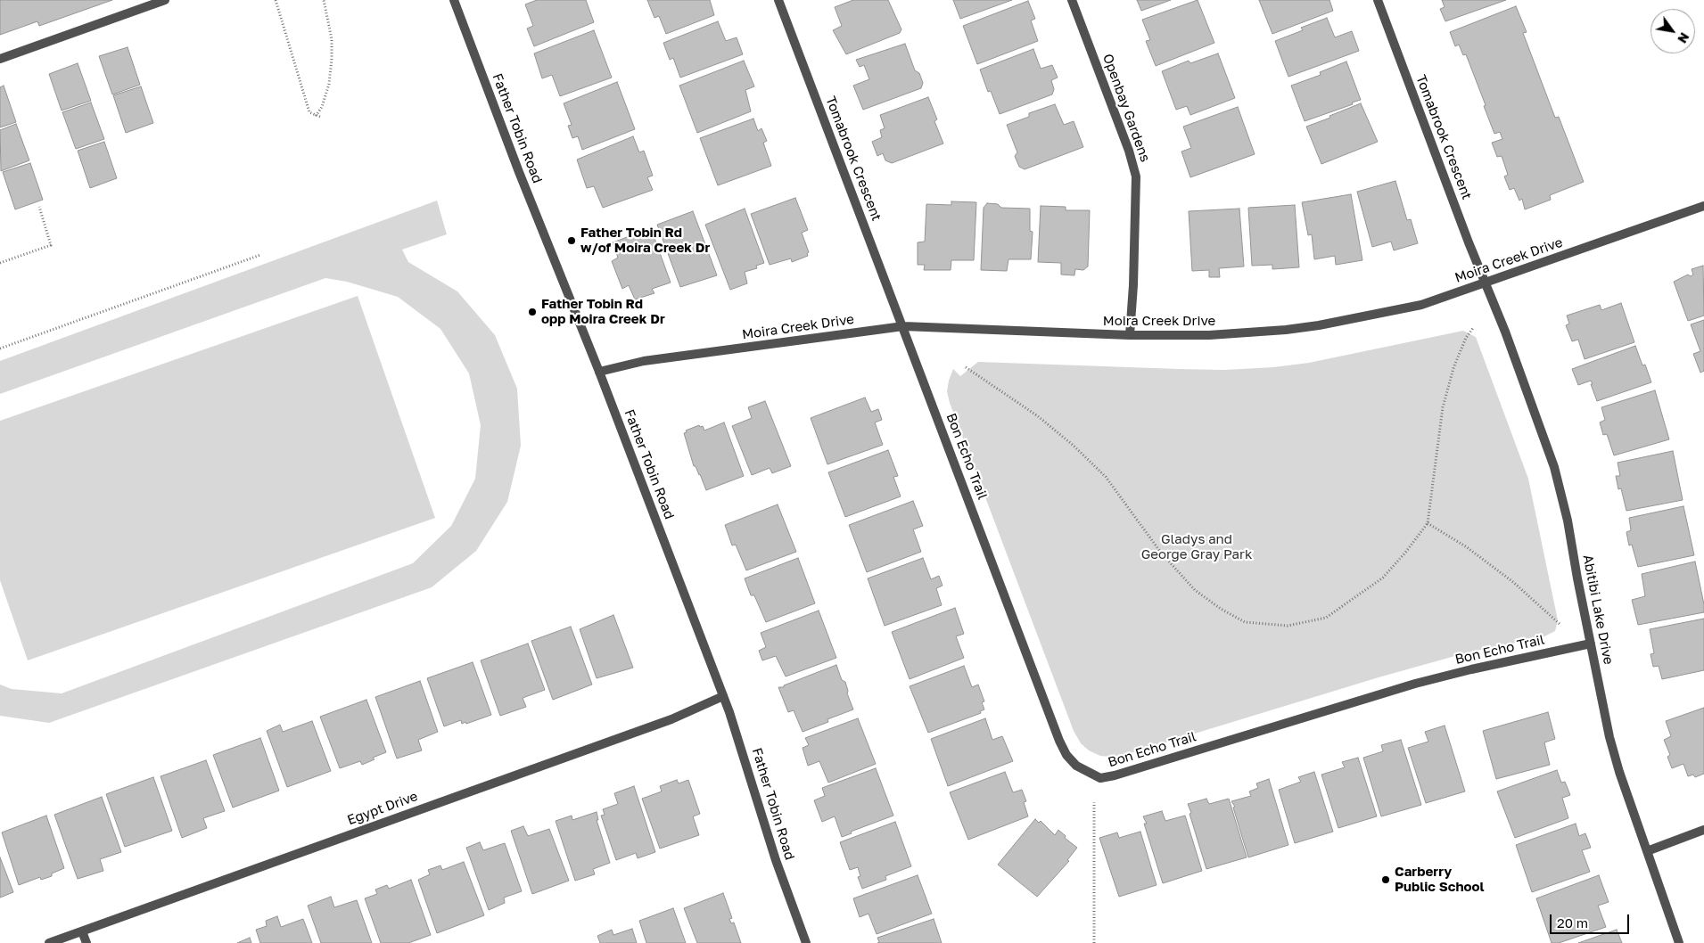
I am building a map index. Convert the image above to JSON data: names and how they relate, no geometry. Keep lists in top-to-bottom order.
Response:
{
  "streets": {
    "street": [
      "Openbay Gardens",
      "Father Tobin Road",
      "Tomabrook Crescent",
      "Moira Creek Drive",
      "Bon Echo Trail",
      "Abitibi Lake Drive",
      "Egypt Drive"
    ]
  },
  "crossings": [
    ["Openbay Gardens", "Moira Creek Drive"],
    ["Father Tobin Road", "Moira Creek Drive"],
    ["Father Tobin Road", "Egypt Drive"],
    ["Tomabrook Crescent", "Moira Creek Drive"],
    ["Tomabrook Crescent", "Bon Echo Trail"],
    ["Tomabrook Crescent", "Abitibi Lake Drive"],
    ["Moira Creek Drive", "Bon Echo Trail"],
    ["Moira Creek Drive", "Abitibi Lake Drive"],
    ["Bon Echo Trail", "Abitibi Lake Drive"]
  ],
  "parks": ["Gladys and George Gray Park"],
  "places": ["Father Tobin Rd w/of Moira Creek Dr", "Father Tobin Rd opp Moira Creek Dr", "Carberry Public School"],
  "scale_bar": "20 m",
  "north": "bottom right"
}
